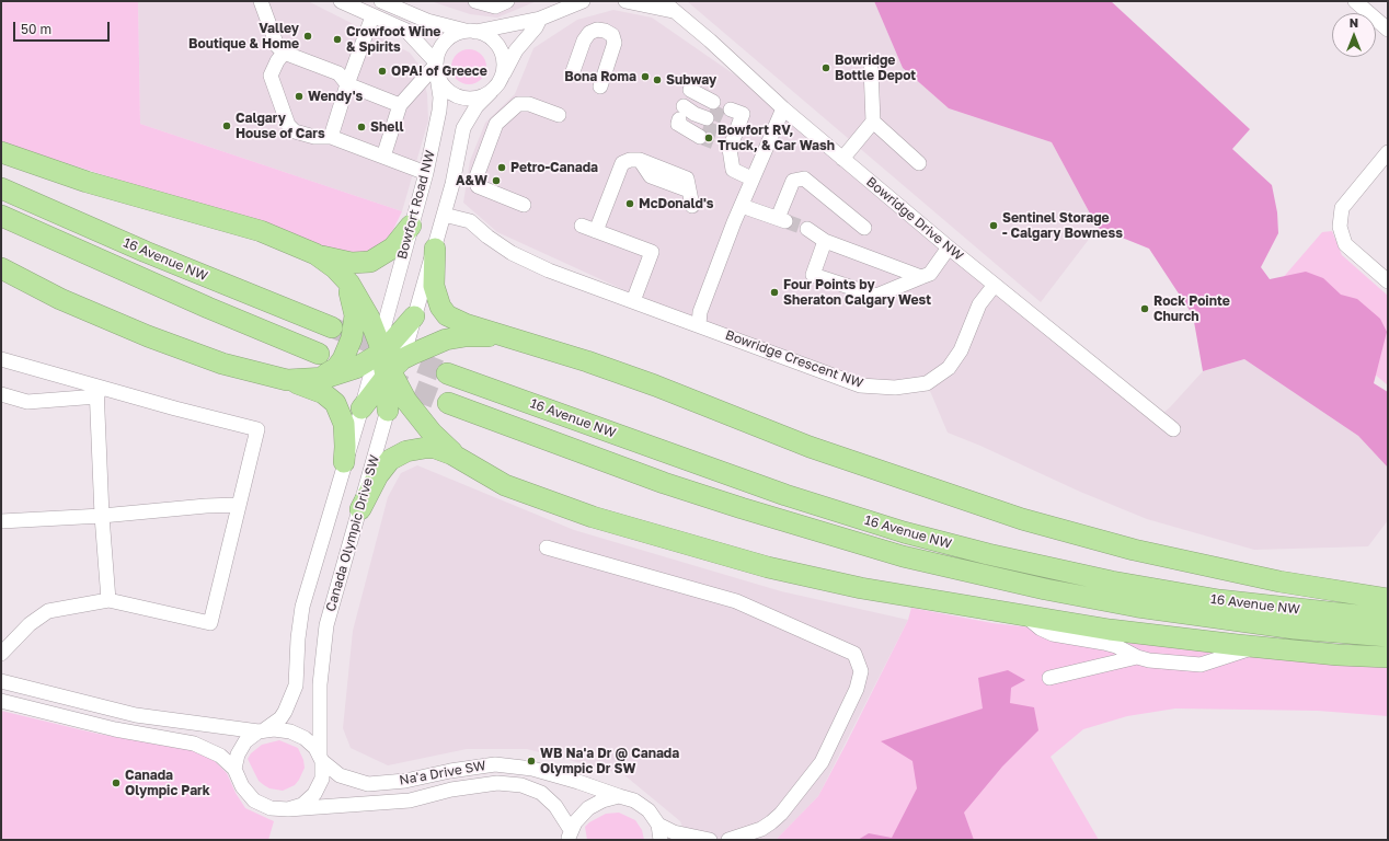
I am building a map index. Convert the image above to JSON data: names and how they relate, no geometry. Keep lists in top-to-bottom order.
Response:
{
  "streets": {
    "highway": ["16 Avenue NW"],
    "street": [
      "Bowfort Road NW",
      "Bowridge Drive NW",
      "Bowridge Crescent NW",
      "Canada Olympic Drive SW",
      "Na'a Drive SW"
    ]
  },
  "crossings": [
    ["Bowfort Road NW", "Bowridge Crescent NW"],
    ["Bowridge Drive NW", "Bowridge Crescent NW"],
    ["Canada Olympic Drive SW", "Na'a Drive SW"]
  ],
  "places": [
    "Valley Boutique & Home",
    "Crowfoot Wine & Spirits",
    "Bowridge Bottle Depot",
    "OPA! of Greece",
    "Bona Roma",
    "Subway",
    "Wendy's",
    "Calgary House of Cars",
    "Shell",
    "Bowfort RV, Truck, & Car Wash",
    "Petro-Canada",
    "A&W",
    "McDonald's",
    "Sentinel Storage - Calgary Bowness",
    "Four Points by Sheraton Calgary West",
    "Rock Pointe Church",
    "WB Na'a Dr @ Canada Olympic Dr SW",
    "Canada Olympic Park"
  ],
  "scale_bar": "50 m",
  "north": "top"
}
